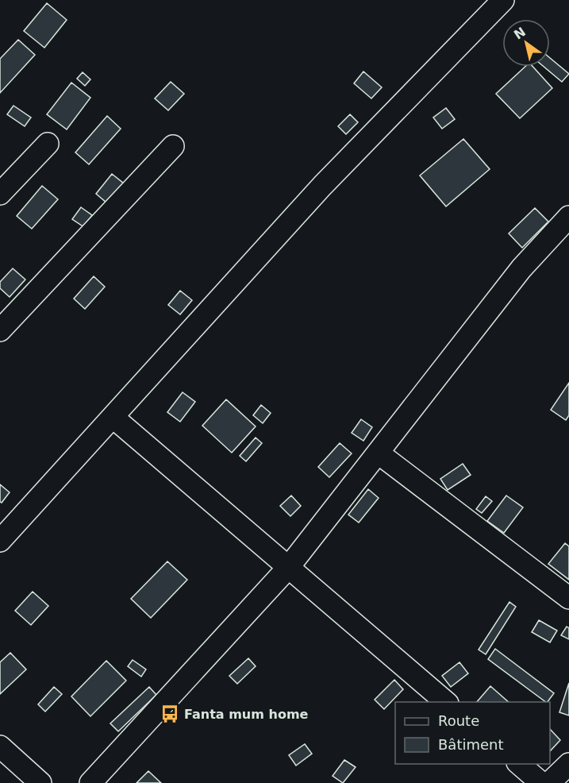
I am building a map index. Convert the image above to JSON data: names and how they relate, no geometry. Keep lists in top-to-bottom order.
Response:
{
  "places": {
    "bus stop": ["Fanta mum home"]
  },
  "legend": ["Route", "Bâtiment"],
  "north": "top left"
}
